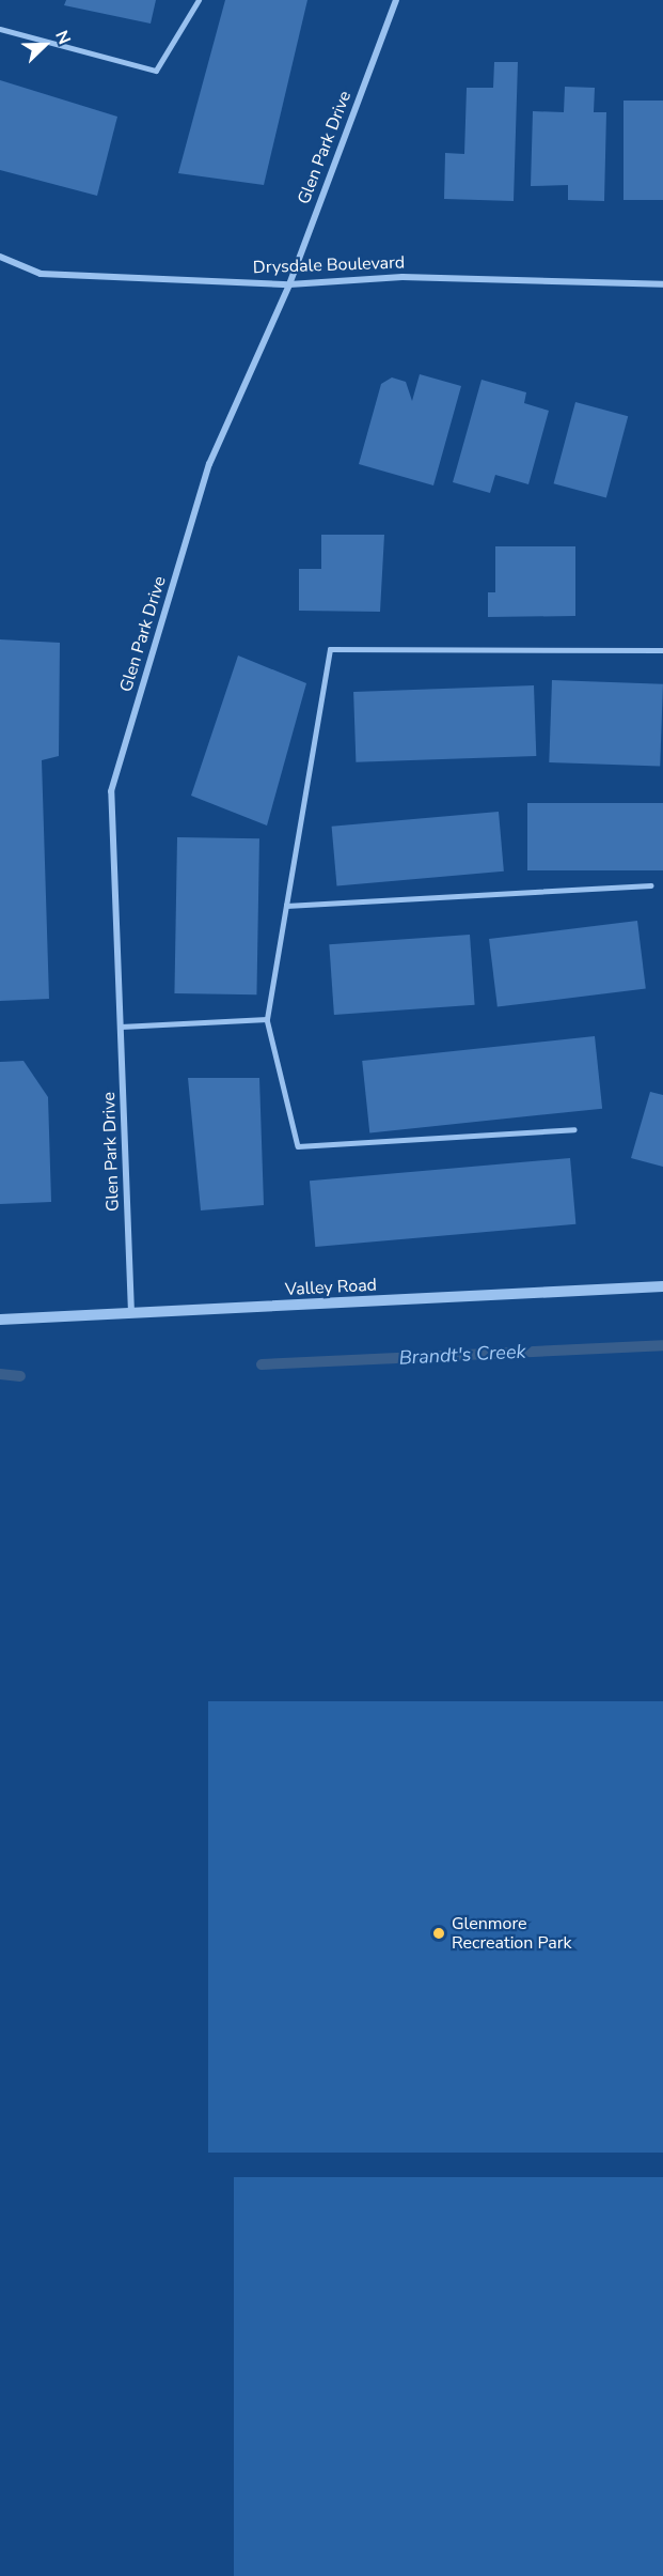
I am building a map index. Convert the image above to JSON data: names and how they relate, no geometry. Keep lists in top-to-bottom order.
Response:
{
  "streets": {
    "street": ["Glen Park Drive", "Drysdale Boulevard", "Valley Road"]
  },
  "crossings": [
    ["Glen Park Drive", "Drysdale Boulevard"],
    ["Glen Park Drive", "Valley Road"]
  ],
  "water": ["Brandt's Creek"],
  "places": ["Glenmore Recreation Park"],
  "north": "top right"
}
